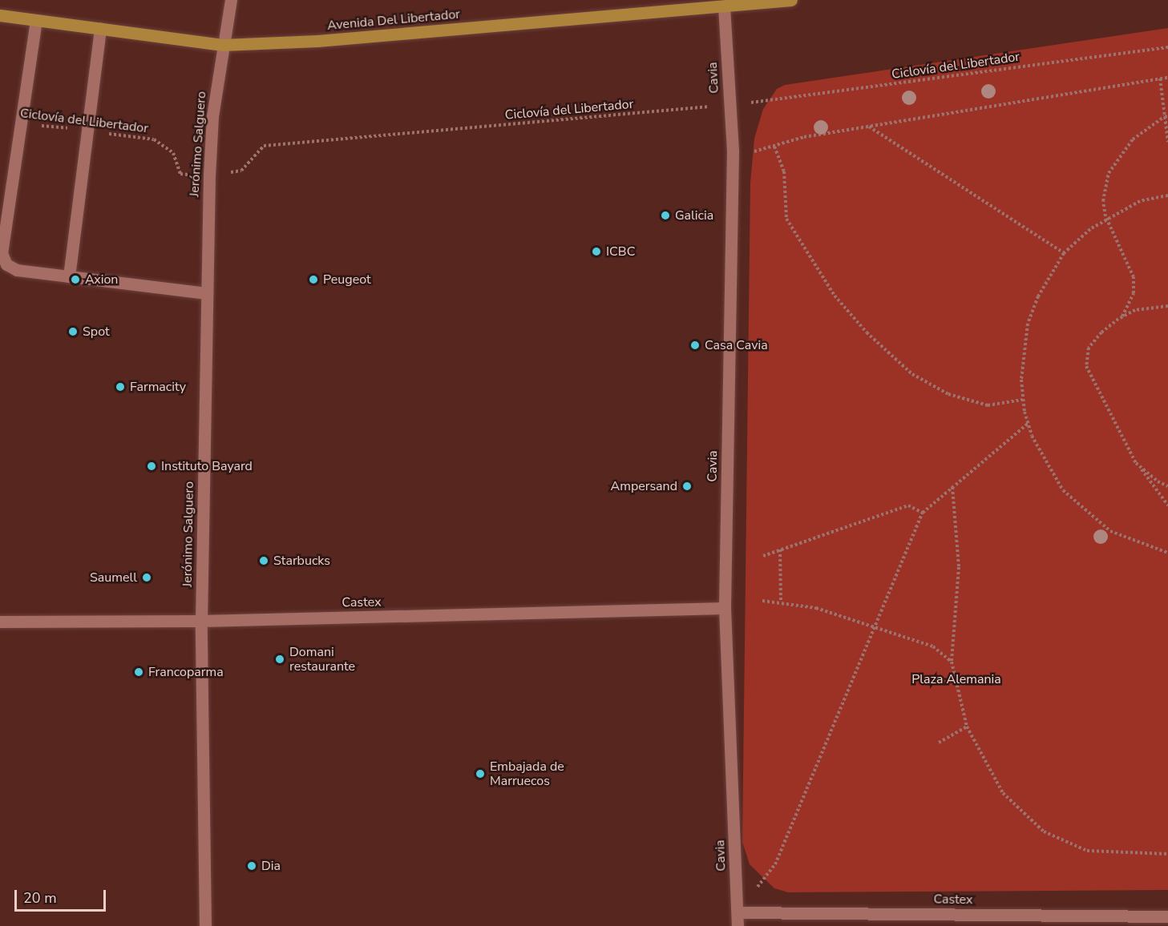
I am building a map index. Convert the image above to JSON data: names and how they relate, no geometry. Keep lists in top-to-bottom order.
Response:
{
  "streets": {
    "main road": ["Avenida Del Libertador"],
    "street": ["Cavia", "Jerónimo Salguero", "Castex"],
    "path": ["Ciclovía del Libertador"]
  },
  "crossings": [
    ["Avenida Del Libertador", "Cavia"],
    ["Avenida Del Libertador", "Jerónimo Salguero"],
    ["Ciclovía del Libertador", "Cavia"],
    ["Ciclovía del Libertador", "Jerónimo Salguero"],
    ["Cavia", "Castex"],
    ["Jerónimo Salguero", "Castex"]
  ],
  "parks": ["Plaza Alemania"],
  "places": [
    "Galicia",
    "ICBC",
    "Axion",
    "Peugeot",
    "Spot",
    "Casa Cavia",
    "Farmacity",
    "Instituto Bayard",
    "Ampersand",
    "Starbucks",
    "Saumell",
    "Domani restaurante",
    "Francoparma",
    "Embajada de Marruecos",
    "Dia"
  ],
  "scale_bar": "20 m"
}
